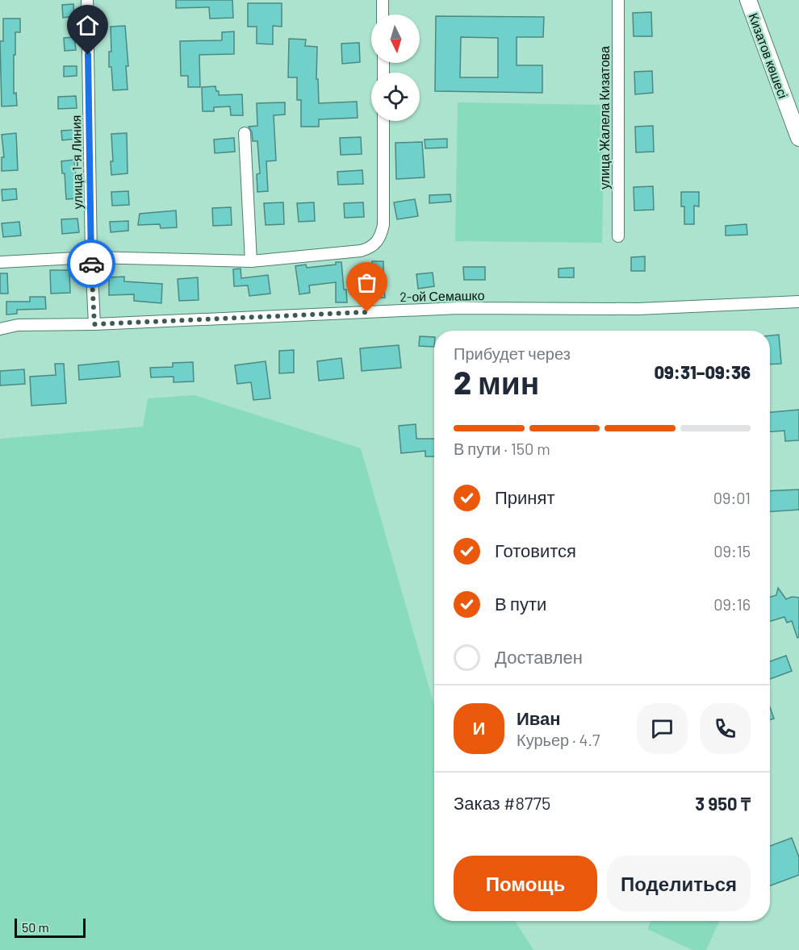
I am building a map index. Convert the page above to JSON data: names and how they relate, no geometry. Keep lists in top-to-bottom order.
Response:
{
  "streets": {
    "main road": ["Кизатов көшесі"],
    "street": ["улица Жалела Кизатова", "улица 1-я Линия", "2-ой Семашко"]
  },
  "crossings": [
    ["улица 1-я Линия", "2-ой Семашко"]
  ],
  "scale_bar": "50 m",
  "north": "bottom",
  "page": {
    "heading": ["2 мин", "Прибудет через", "09:31–09:36"],
    "panel": [
      "Иван",
      "Курьер · 4.7",
      "Заказ #8775",
      "3 950 ₸"
    ],
    "bar": "В пути · 150 m",
    "list": [
      ["Принят", "09:01"],
      ["Готовится", "09:15"],
      ["В пути", "09:16"],
      "Доставлен"
    ],
    "round": "И",
    "buttons": ["Помощь", "Поделиться"],
    "scale": "50 m"
  }
}
